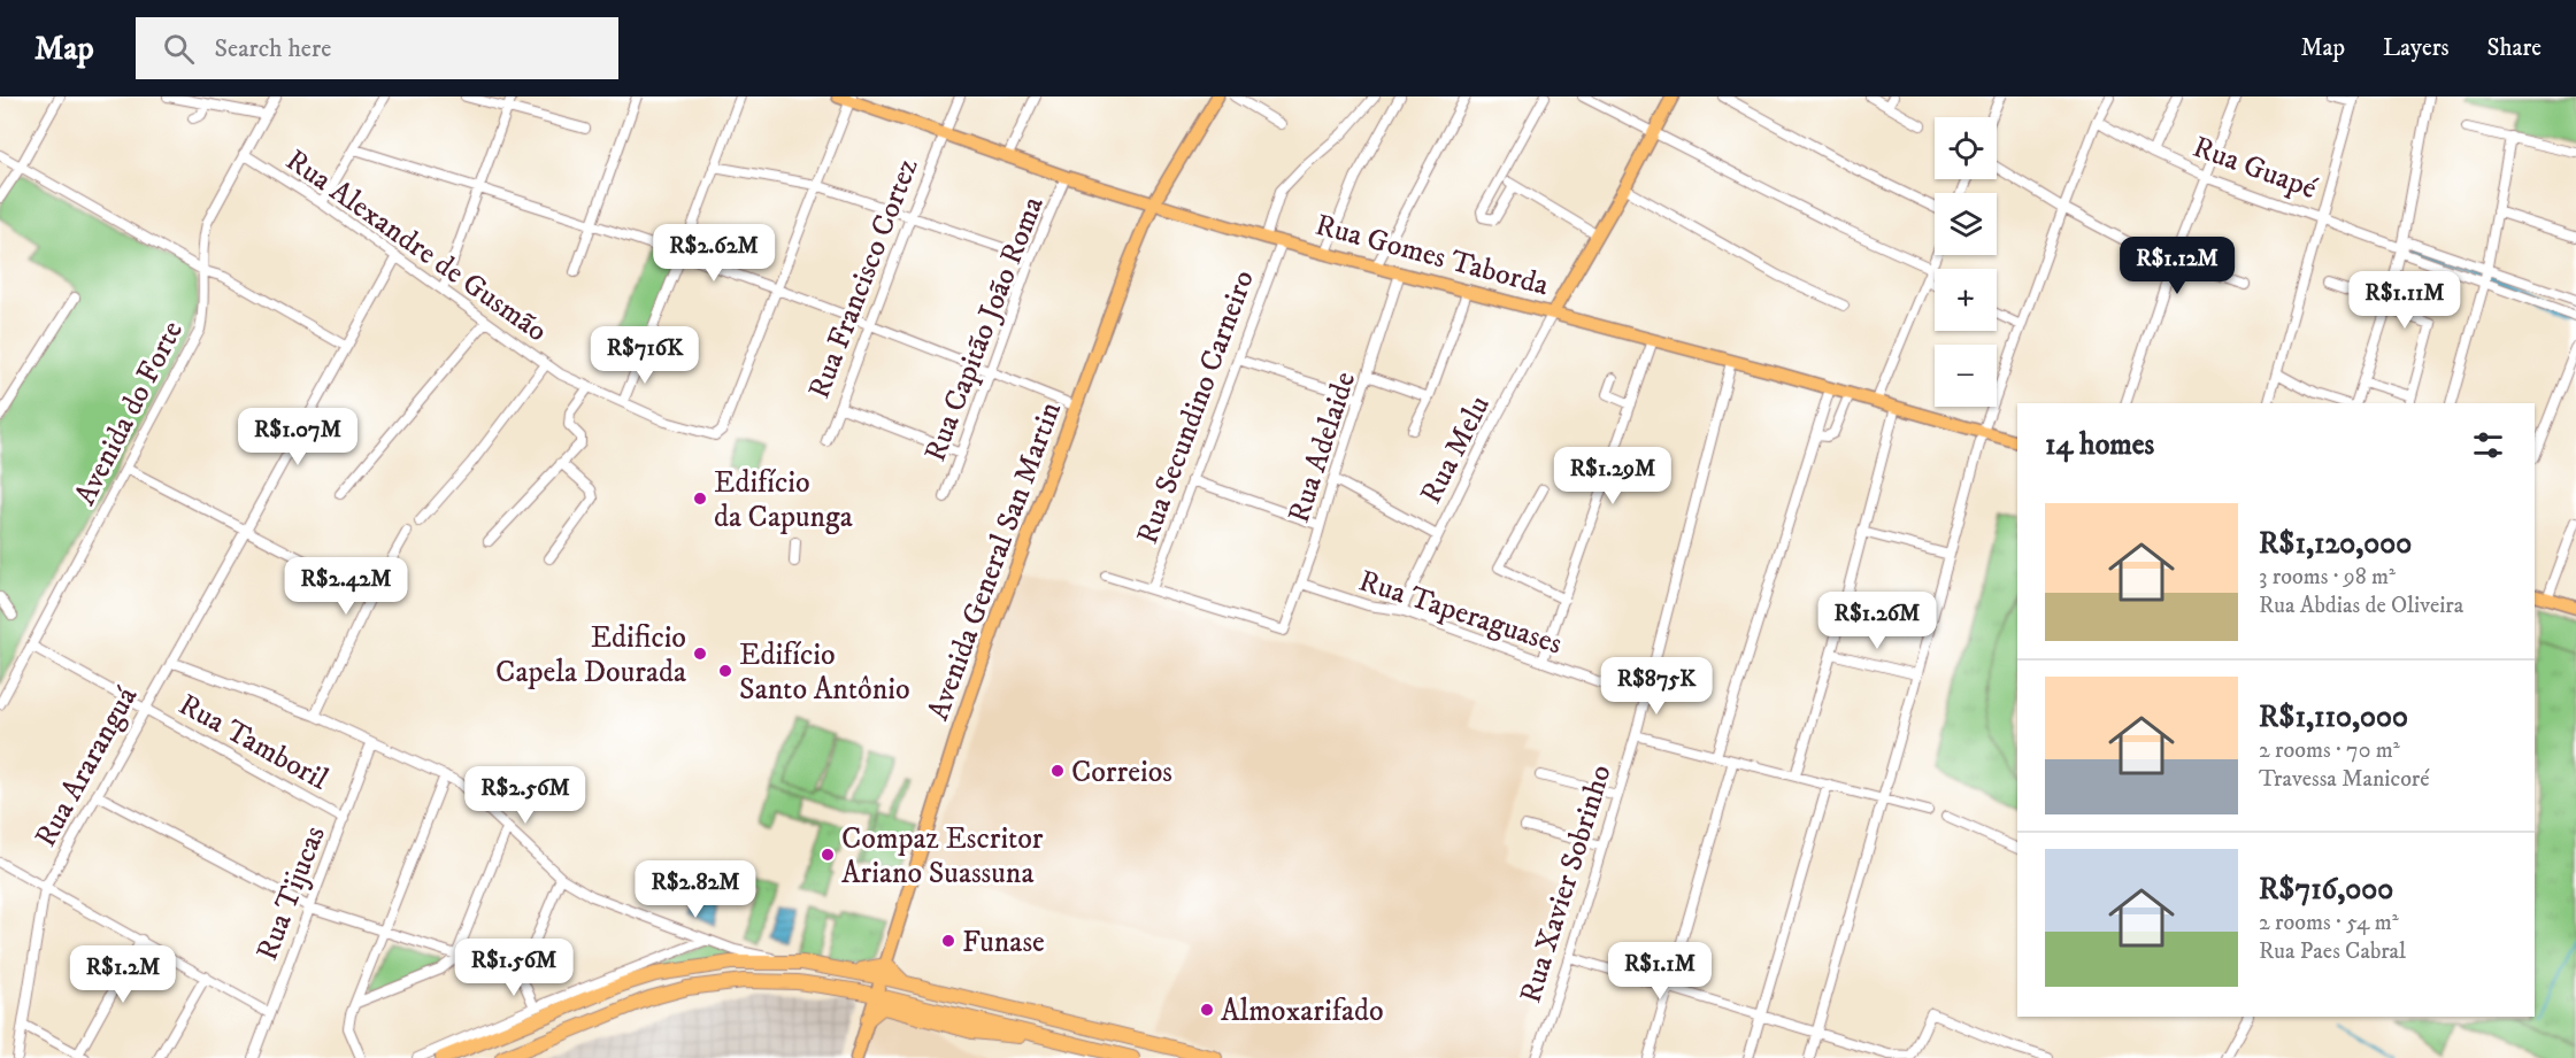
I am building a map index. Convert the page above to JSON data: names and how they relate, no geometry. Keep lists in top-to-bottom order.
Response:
{
  "streets": {
    "main road": ["Rua Gomes Taborda", "Avenida General San Martin"],
    "street": [
      "Rua Guapé",
      "Rua Alexandre de Gusmão",
      "Rua Francisco Cortez",
      "Rua Capitão João Roma",
      "Rua Secundino Carneiro",
      "Avenida do Forte",
      "Rua Adelaide",
      "Rua Melu",
      "Rua Taperaguases",
      "Rua Tamboril",
      "Rua Araranguá",
      "Rua Xavier Sobrinho",
      "Rua Tijucas"
    ]
  },
  "crossings": [
    ["Rua Alexandre de Gusmão", "Avenida do Forte"],
    ["Rua Alexandre de Gusmão", "Rua Araranguá"],
    ["Rua Gomes Taborda", "Rua Francisco Cortez"],
    ["Rua Gomes Taborda", "Rua Capitão João Roma"],
    ["Rua Gomes Taborda", "Rua Secundino Carneiro"],
    ["Rua Gomes Taborda", "Rua Adelaide"],
    ["Rua Gomes Taborda", "Rua Melu"],
    ["Rua Gomes Taborda", "Avenida General San Martin"],
    ["Rua Gomes Taborda", "Rua Xavier Sobrinho"],
    ["Rua Secundino Carneiro", "Rua Adelaide"],
    ["Avenida do Forte", "Rua Tamboril"],
    ["Rua Adelaide", "Rua Taperaguases"],
    ["Rua Melu", "Rua Taperaguases"],
    ["Rua Taperaguases", "Rua Xavier Sobrinho"],
    ["Rua Tamboril", "Rua Araranguá"],
    ["Rua Tamboril", "Rua Tijucas"]
  ],
  "places": [
    "Edifício da Capunga",
    "Edificio Capela Dourada",
    "Edifício Santo Antônio",
    "Correios",
    "Compaz Escritor Ariano Suassuna",
    "Funase",
    "Almoxarifado"
  ],
  "page": {
    "header": "Map",
    "search": "Search here",
    "nav": ["Map", "Layers", "Share"],
    "map_buttons": ["+", "−"],
    "price": [
      "R$2.62M",
      "R$1.12M",
      "R$1.11M",
      "R$716K",
      "R$1.07M",
      "R$1.29M",
      "R$2.42M",
      "R$1.26M",
      "R$875K",
      "R$2.56M",
      "R$2.82M",
      "R$1.56M",
      "R$1.1M",
      "R$1.2M"
    ],
    "heading": "14 homes",
    "list": [
      {
        "name": "R$1,120,000",
        "note": "3 rooms · 98 m² · Rua Abdias de Oliveira"
      },
      {
        "name": "R$1,110,000",
        "note": "2 rooms · 70 m² · Travessa Manicoré"
      },
      {
        "name": "R$716,000",
        "note": "2 rooms · 54 m² · Rua Paes Cabral"
      }
    ]
  }
}
